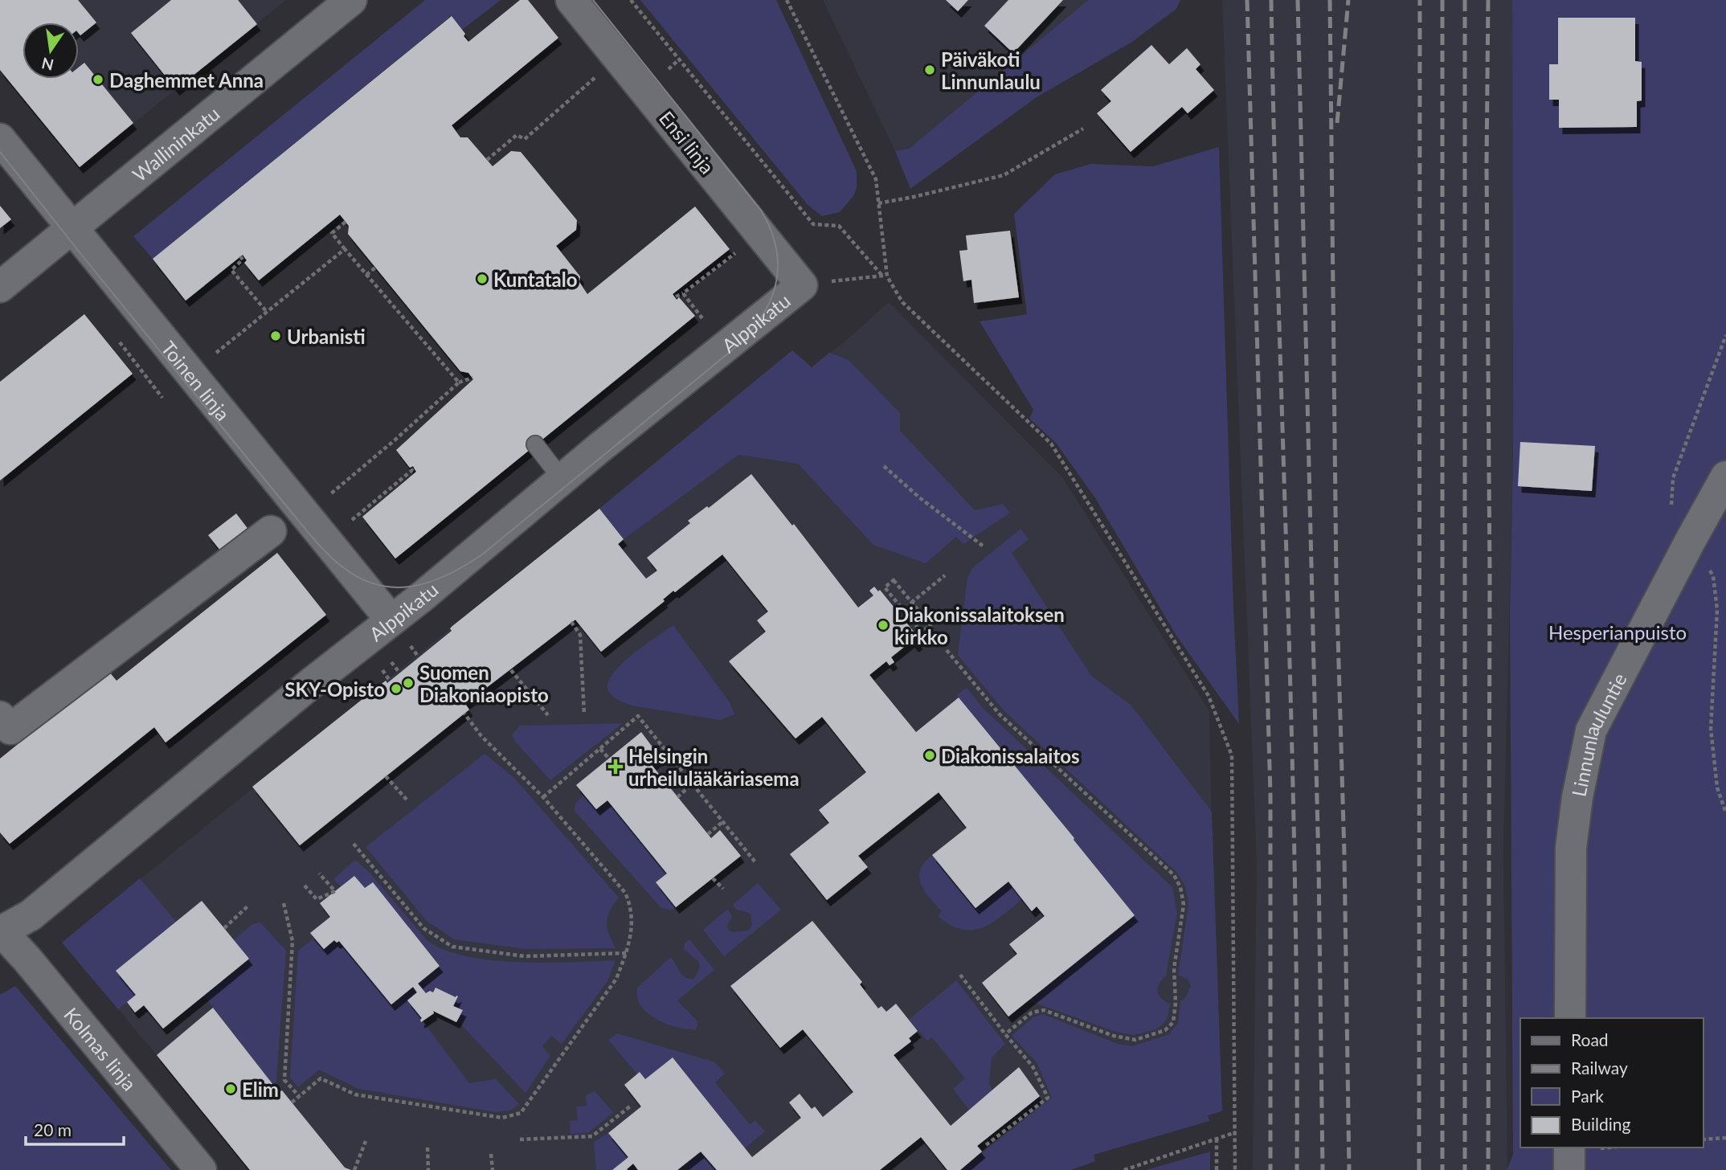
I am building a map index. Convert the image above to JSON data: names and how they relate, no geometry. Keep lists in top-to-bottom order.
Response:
{
  "streets": {
    "street": [
      "Ensi linja",
      "Wallininkatu",
      "Alppikatu",
      "Toinen linja",
      "Linnunlauluntie",
      "Kolmas linja"
    ]
  },
  "crossings": [
    ["Ensi linja", "Alppikatu"],
    ["Wallininkatu", "Toinen linja"],
    ["Alppikatu", "Toinen linja"],
    ["Alppikatu", "Kolmas linja"]
  ],
  "parks": ["Hesperianpuisto"],
  "places": {
    "other": [
      "Päiväkoti Linnunlaulu",
      "Daghemmet Anna",
      "Kuntatalo",
      "Urbanisti",
      "Diakonissalaitoksen kirkko",
      "Suomen Diakoniaopisto",
      "SKY-Opisto",
      "Diakonissalaitos",
      "Elim"
    ],
    "health": ["Helsingin urheilulääkäriasema"]
  },
  "legend": [
    "Road",
    "Railway",
    "Park",
    "Building"
  ],
  "scale_bar": "20 m",
  "north": "bottom"
}
